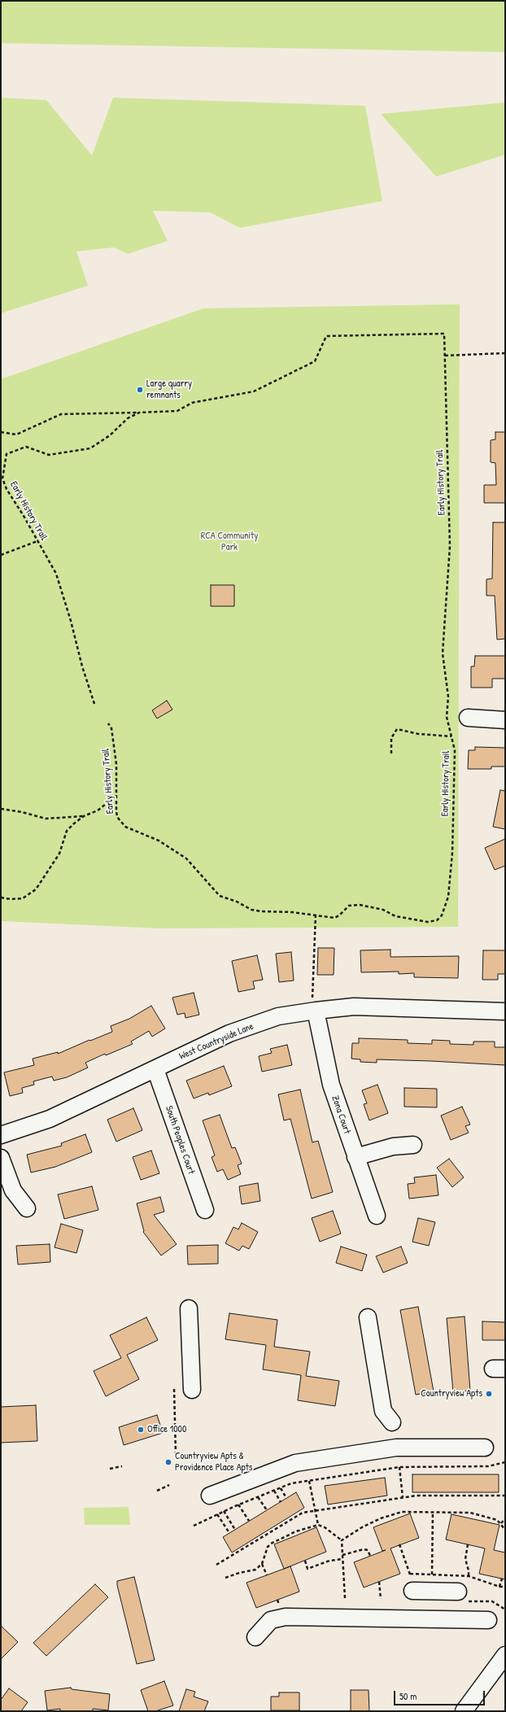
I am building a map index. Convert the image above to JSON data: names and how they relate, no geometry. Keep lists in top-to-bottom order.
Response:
{
  "streets": {
    "street": ["West Countryside Lane", "Zona Court", "South Peoples Court"],
    "path": ["Early History Trail"]
  },
  "crossings": [
    ["West Countryside Lane", "Zona Court"],
    ["West Countryside Lane", "South Peoples Court"]
  ],
  "parks": ["RCA Community Park"],
  "places": [
    "Large quarry remnants",
    "Countryview Apts",
    "Office 1000",
    "Countryview Apts & Providence Place Apts"
  ],
  "scale_bar": "50 m"
}
